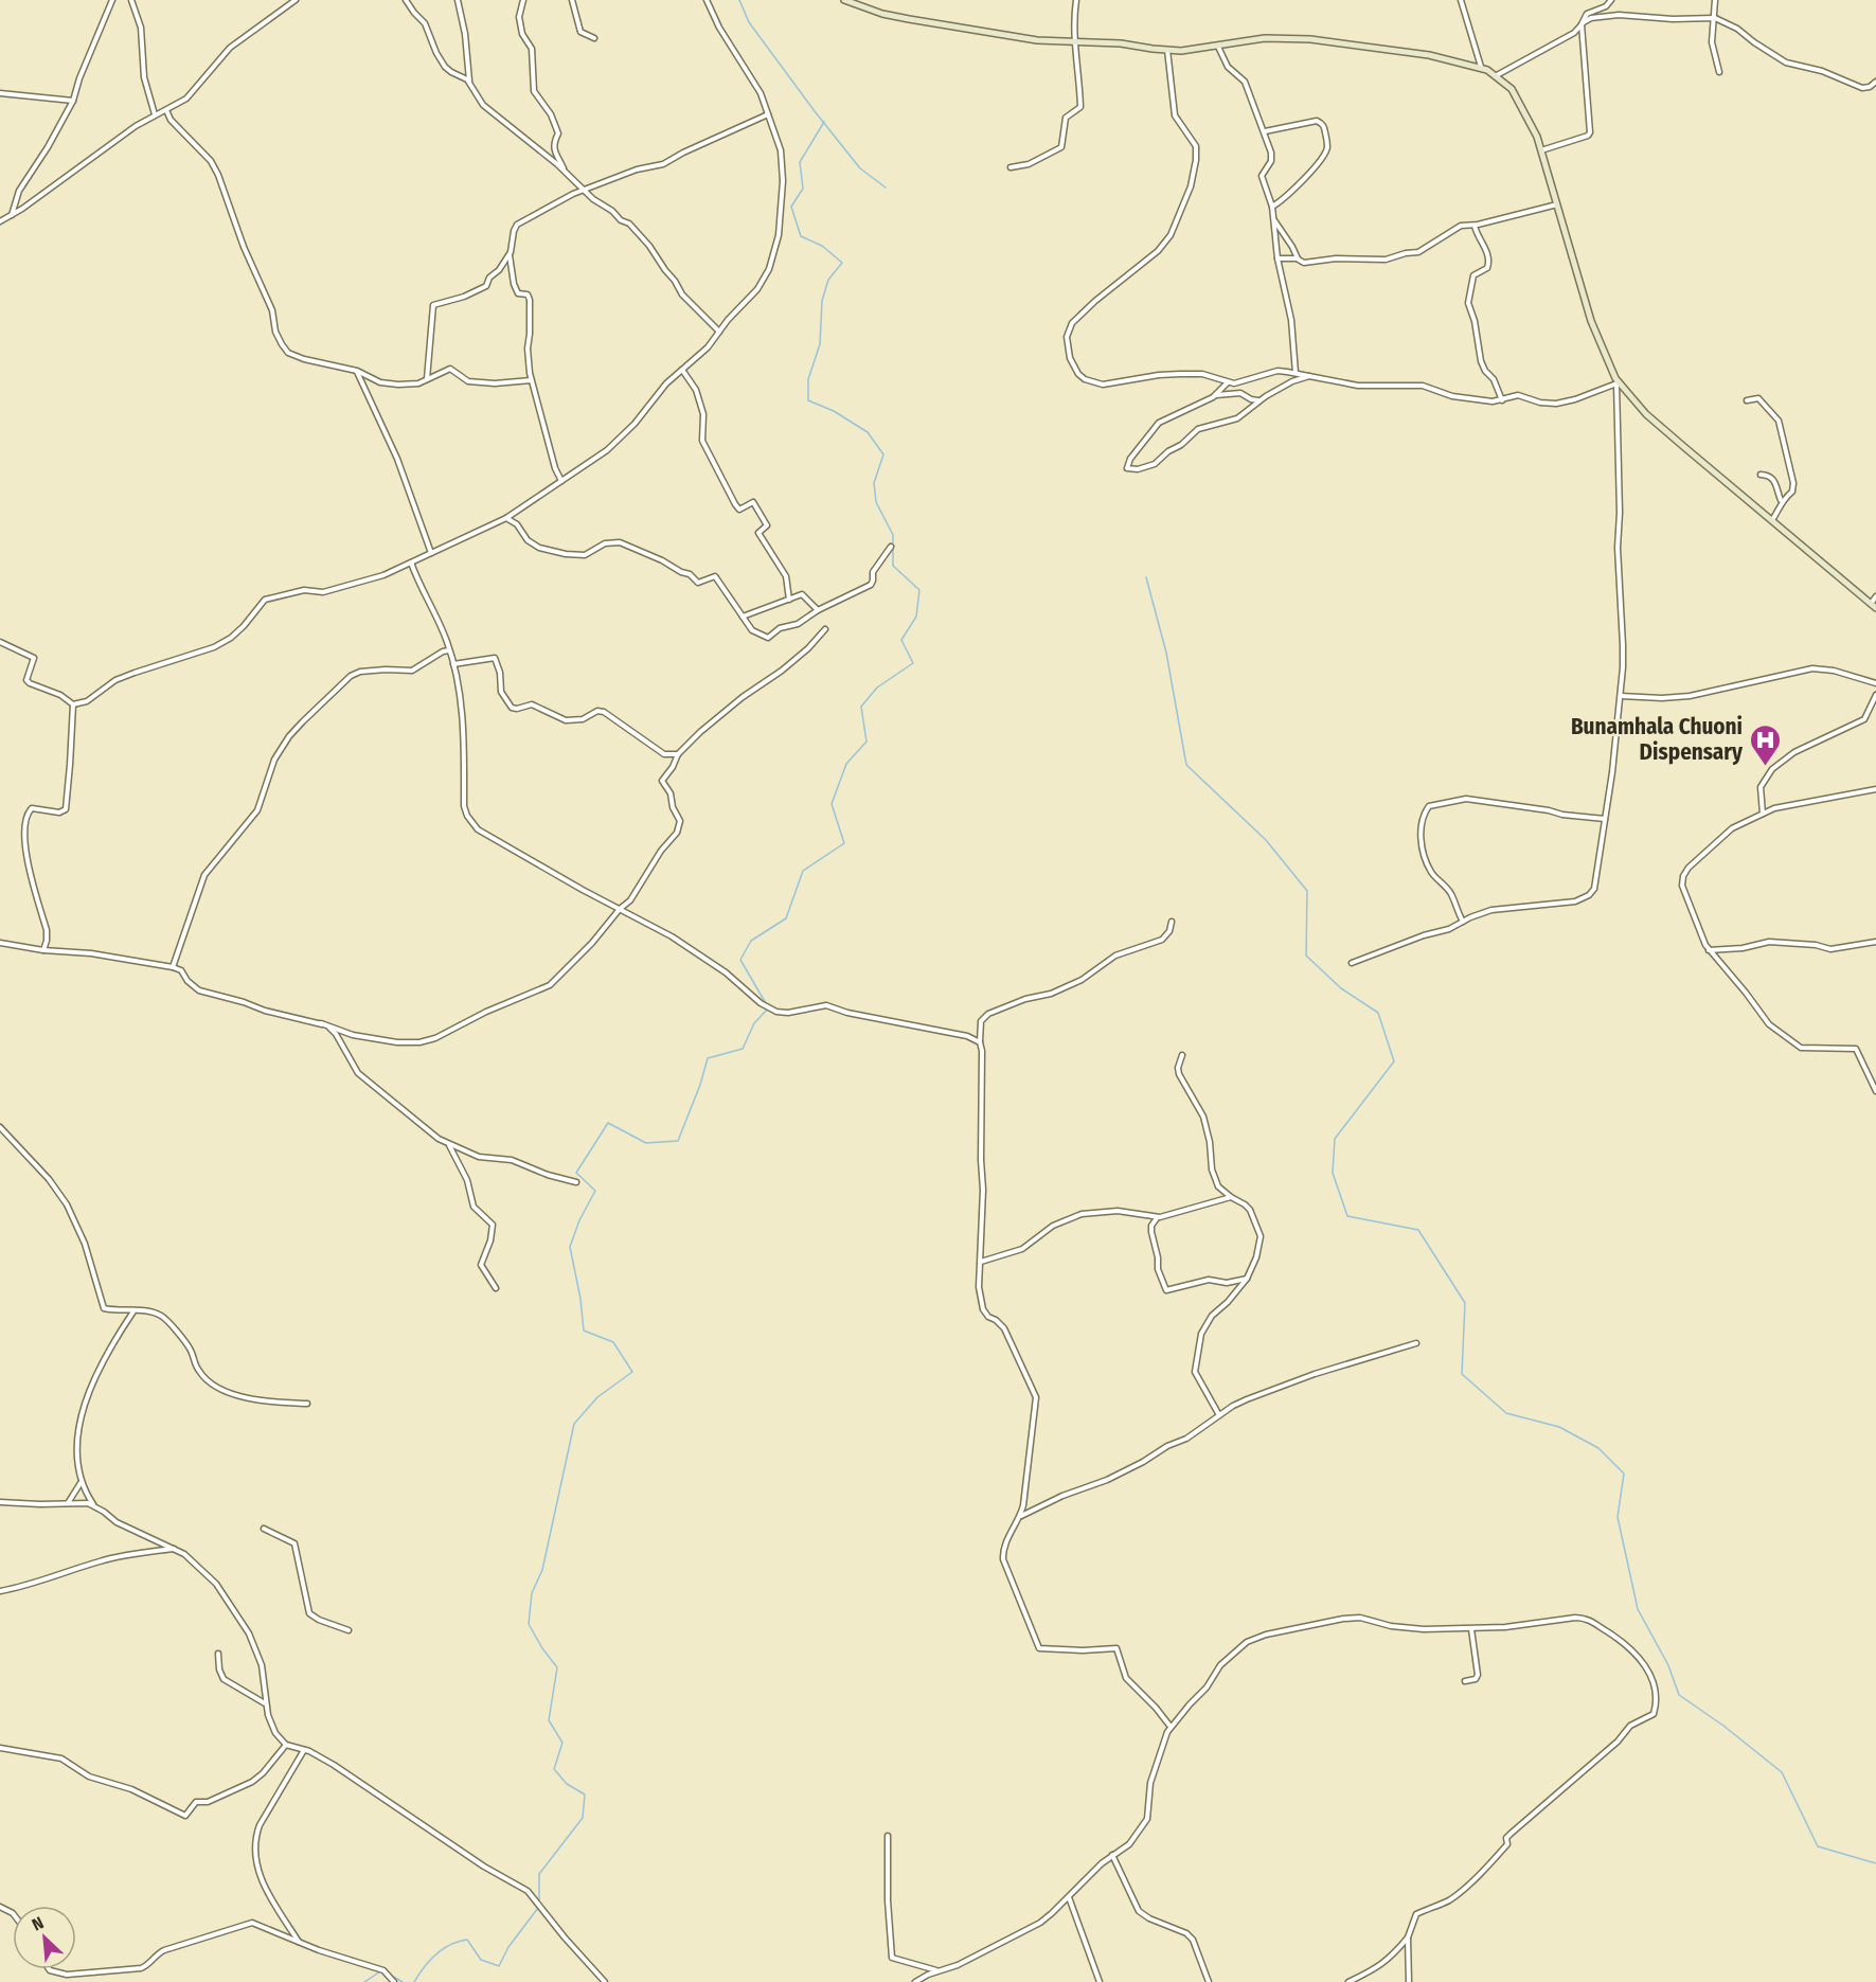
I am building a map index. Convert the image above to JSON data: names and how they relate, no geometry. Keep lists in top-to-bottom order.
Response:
{
  "places": {
    "hospital": ["Bunamhala Chuoni Dispensary"]
  },
  "north": "top left"
}
